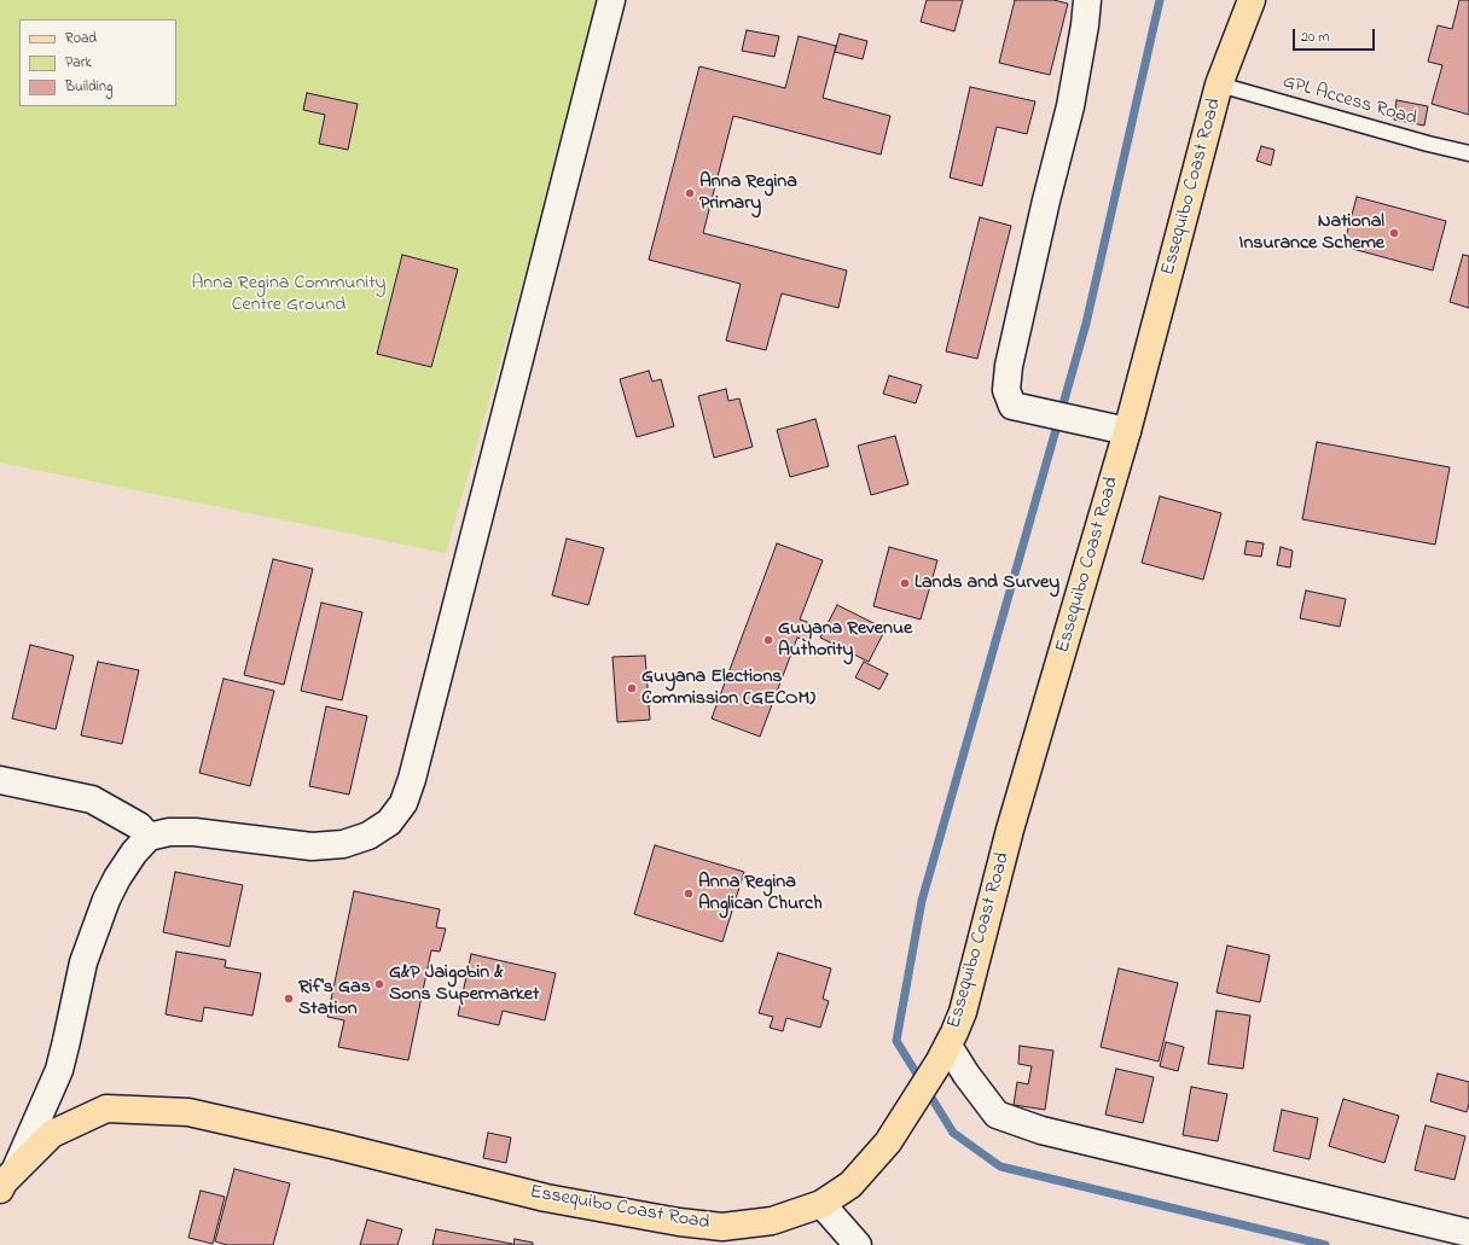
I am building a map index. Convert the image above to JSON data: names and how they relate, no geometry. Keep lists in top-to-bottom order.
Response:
{
  "streets": {
    "main road": ["Essequibo Coast Road"],
    "lane": ["GPL Access Road"]
  },
  "crossings": [
    ["GPL Access Road", "Essequibo Coast Road"]
  ],
  "parks": ["Anna Regina Community Centre Ground"],
  "places": [
    "Anna Regina Primary",
    "National Insurance Scheme",
    "Lands and Survey",
    "Guyana Revenue Authority",
    "Guyana Elections Commission (GECOM)",
    "Anna Regina Anglican Church",
    "G&P Jaigobin & Sons Supermarket",
    "Rif's Gas Station"
  ],
  "legend": ["Road", "Park", "Building"],
  "scale_bar": "20 m"
}
